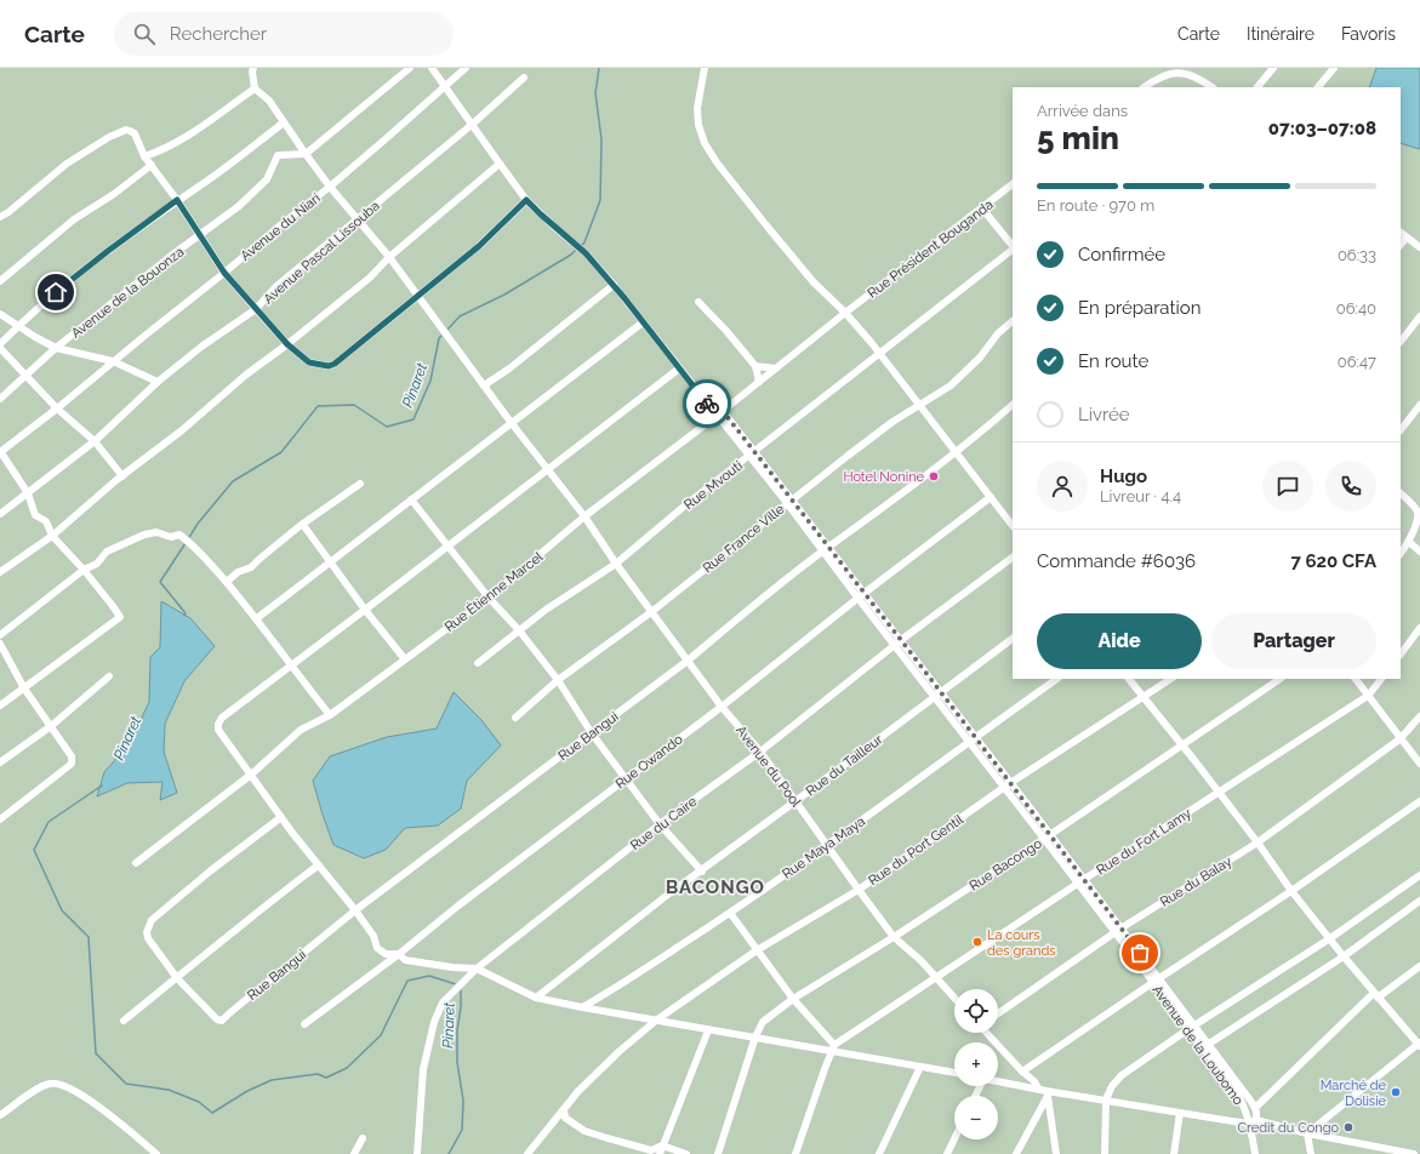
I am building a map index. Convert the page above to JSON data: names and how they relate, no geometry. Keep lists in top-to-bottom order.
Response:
{
  "streets": {
    "street": [
      "Avenue du Niari",
      "Rue Président Bouganda",
      "Avenue Pascal Lissouba",
      "Avenue de la Bouonza",
      "Rue Mvouti",
      "Rue France Ville",
      "Rue Étienne Marcel",
      "Rue Bangui",
      "Rue Owando",
      "Rue du Tailleur",
      "Avenue du Pool",
      "Rue du Caire",
      "Rue du Fort Lamy",
      "Rue Maya Maya",
      "Rue du Port Gentil",
      "Rue Bacongo",
      "Rue du Balay",
      "Avenue de la Loubomo"
    ]
  },
  "crossings": [
    ["Avenue du Niari", "Avenue du Pool"],
    ["Rue Président Bouganda", "Rue Étienne Marcel"],
    ["Avenue Pascal Lissouba", "Avenue du Pool"],
    ["Avenue de la Bouonza", "Avenue du Pool"],
    ["Rue Mvouti", "Avenue du Pool"],
    ["Rue Mvouti", "Avenue de la Loubomo"],
    ["Rue France Ville", "Avenue du Pool"],
    ["Rue France Ville", "Avenue de la Loubomo"],
    ["Rue Étienne Marcel", "Avenue du Pool"],
    ["Rue Étienne Marcel", "Avenue de la Loubomo"],
    ["Rue Bangui", "Avenue du Pool"],
    ["Rue Bangui", "Avenue de la Loubomo"],
    ["Rue Owando", "Avenue du Pool"],
    ["Rue Owando", "Avenue de la Loubomo"],
    ["Rue du Tailleur", "Avenue du Pool"],
    ["Rue du Tailleur", "Avenue de la Loubomo"],
    ["Avenue du Pool", "Rue du Caire"],
    ["Avenue du Pool", "Rue du Fort Lamy"],
    ["Avenue du Pool", "Rue Maya Maya"],
    ["Avenue du Pool", "Rue du Port Gentil"],
    ["Avenue du Pool", "Rue Bacongo"],
    ["Rue du Caire", "Avenue de la Loubomo"],
    ["Rue du Fort Lamy", "Avenue de la Loubomo"],
    ["Rue Maya Maya", "Avenue de la Loubomo"],
    ["Rue du Port Gentil", "Avenue de la Loubomo"],
    ["Rue Bacongo", "Avenue de la Loubomo"],
    ["Rue du Balay", "Avenue de la Loubomo"]
  ],
  "districts": ["BACONGO"],
  "water": ["Pinaret"],
  "places": [
    "Hotel Nonine",
    "La cours des grands",
    "Marché de Dolisie",
    "Credit du Congo"
  ],
  "page": {
    "header": "Carte",
    "search": "Rechercher",
    "nav": ["Carte", "Itinéraire", "Favoris"],
    "heading": ["5 min", "Arrivée dans", "07:03–07:08"],
    "panel": [
      "Hugo",
      "Livreur · 4.4",
      "Commande #6036",
      "7 620 CFA"
    ],
    "bar": "En route · 970 m",
    "list": [
      ["Confirmée", "06:33"],
      ["En préparation", "06:40"],
      ["En route", "06:47"],
      "Livrée"
    ],
    "buttons": ["Aide", "Partager"],
    "map_buttons": ["+", "−"]
  }
}
